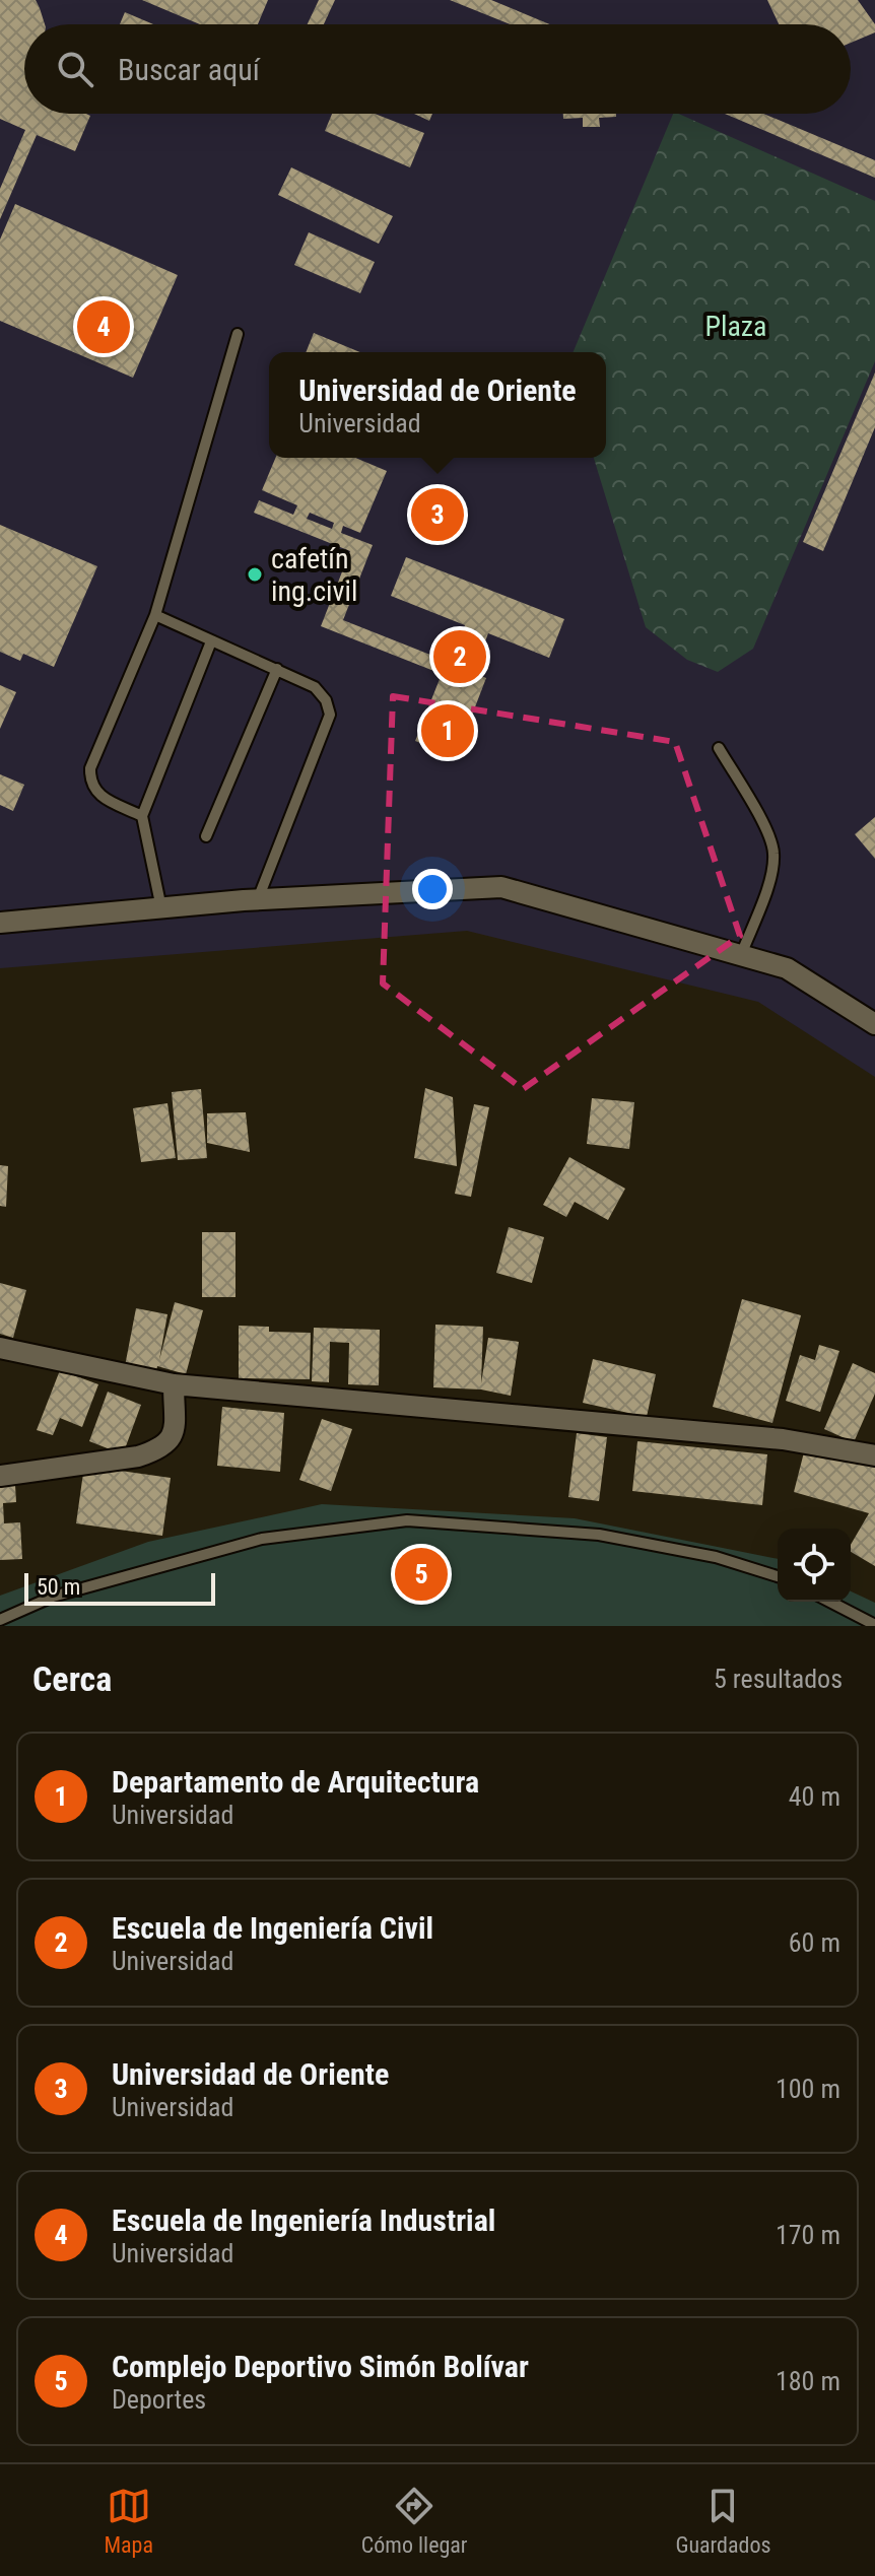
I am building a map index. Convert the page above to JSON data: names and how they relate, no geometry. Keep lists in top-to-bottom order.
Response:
{
  "parks": ["Plaza"],
  "places": ["cafetín ing.civil"],
  "scale_bar": "50 m",
  "page": {
    "search": "Buscar aquí",
    "pins": [
      "4",
      "3",
      "2",
      "1",
      "5"
    ],
    "popup": ["Universidad de Oriente", "Universidad"],
    "scale": "50 m",
    "heading": ["Cerca", "5 resultados"],
    "list": [
      {
        "mark": "1",
        "name": "Departamento de Arquitectura",
        "note": "Universidad",
        "value": "40 m"
      },
      {
        "mark": "2",
        "name": "Escuela de Ingeniería Civil",
        "note": "Universidad",
        "value": "60 m"
      },
      {
        "mark": "3",
        "name": "Universidad de Oriente",
        "note": "Universidad",
        "value": "100 m"
      },
      {
        "mark": "4",
        "name": "Escuela de Ingeniería Industrial",
        "note": "Universidad",
        "value": "170 m"
      },
      {
        "mark": "5",
        "name": "Complejo Deportivo Simón Bolívar",
        "note": "Deportes",
        "value": "180 m"
      }
    ],
    "nav": ["Mapa", "Cómo llegar", "Guardados"]
  }
}
